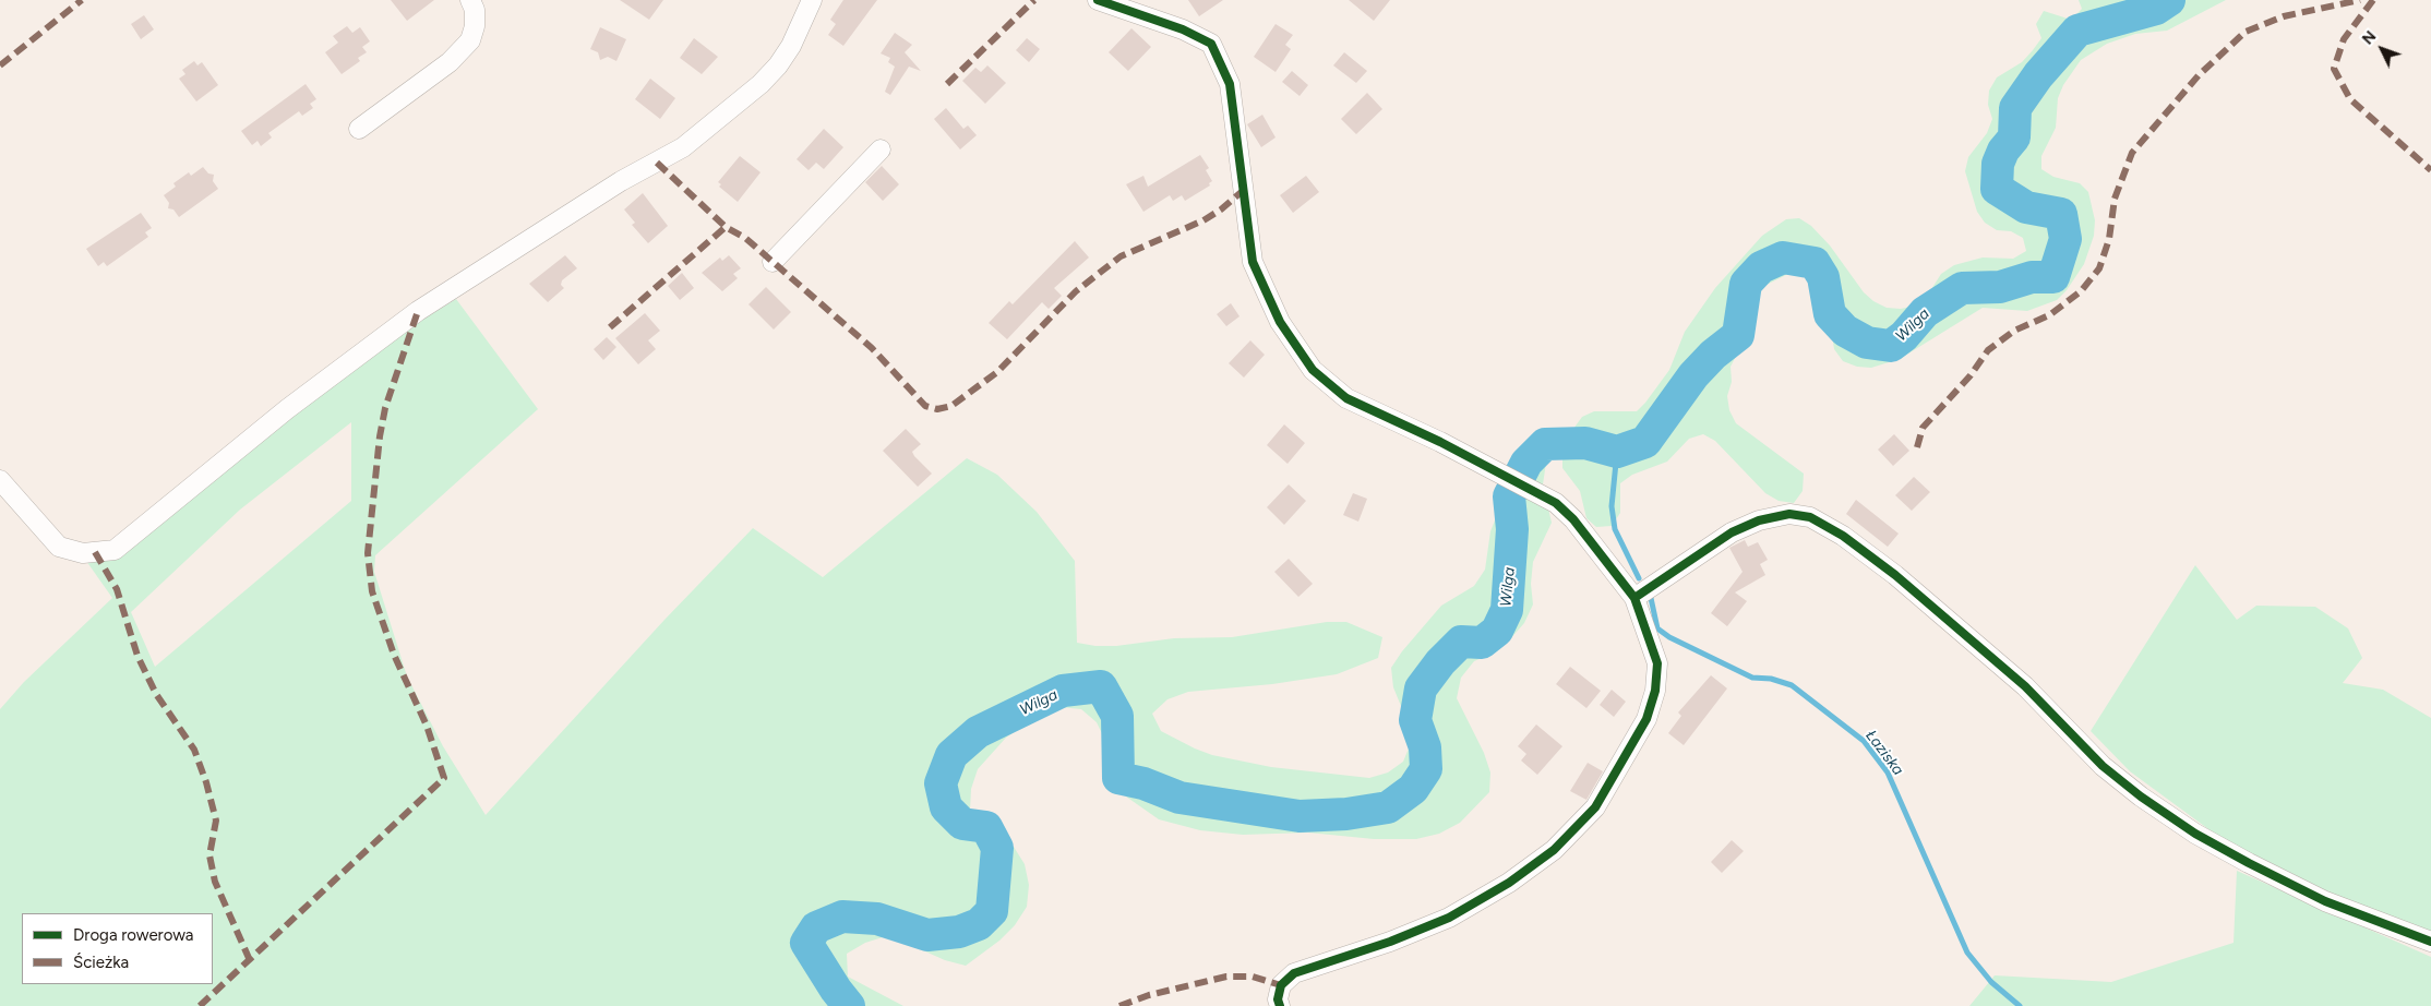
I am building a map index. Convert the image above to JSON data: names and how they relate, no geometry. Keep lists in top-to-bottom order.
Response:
{
  "water": ["Wilga", "Łaziska"],
  "legend": ["Droga rowerowa", "Ścieżka"],
  "north": "top left"
}
